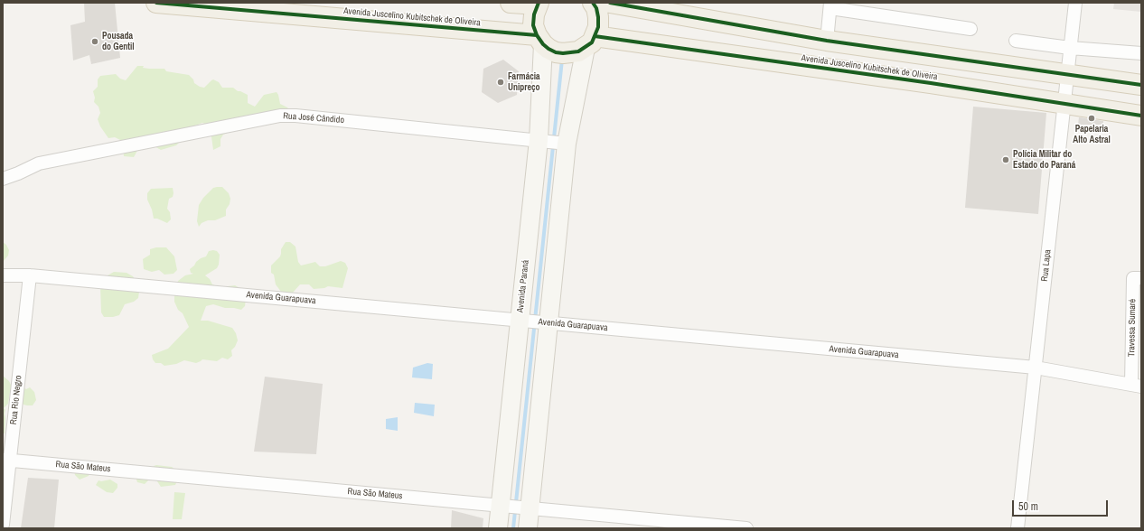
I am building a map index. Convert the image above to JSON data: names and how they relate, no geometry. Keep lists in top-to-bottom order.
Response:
{
  "streets": {
    "main road": ["Avenida Juscelino Kubitschek de Oliveira"],
    "street": [
      "Rua José Cândido",
      "Rua Lapa",
      "Avenida Paraná",
      "Avenida Guarapuava",
      "Travessa Sumaré",
      "Rua Rio Negro",
      "Rua São Mateus"
    ]
  },
  "crossings": [
    ["Avenida Juscelino Kubitschek de Oliveira", "Rua Lapa"],
    ["Avenida Juscelino Kubitschek de Oliveira", "Avenida Paraná"],
    ["Rua José Cândido", "Avenida Paraná"],
    ["Rua Lapa", "Avenida Guarapuava"],
    ["Avenida Paraná", "Avenida Guarapuava"],
    ["Avenida Paraná", "Rua São Mateus"],
    ["Avenida Guarapuava", "Travessa Sumaré"],
    ["Avenida Guarapuava", "Rua Rio Negro"],
    ["Rua Rio Negro", "Rua São Mateus"]
  ],
  "places": [
    "Pousada do Gentil",
    "Farmácia Unipreço",
    "Papelaria Alto Astral",
    "Polícia Militar do Estado do Paraná"
  ],
  "scale_bar": "50 m"
}
